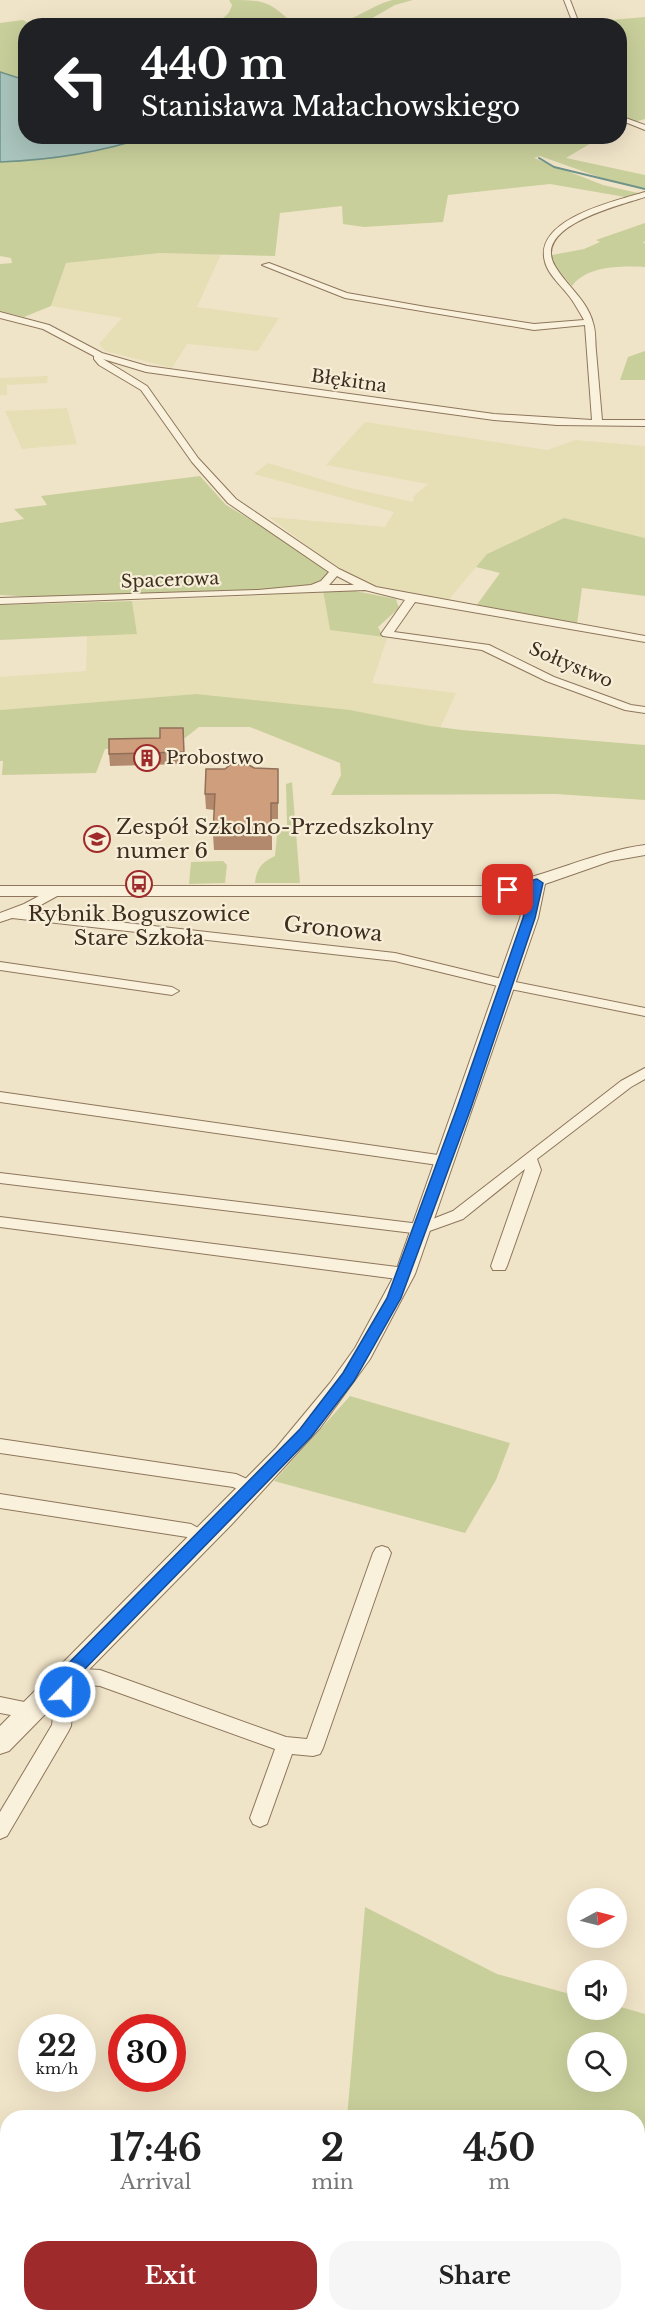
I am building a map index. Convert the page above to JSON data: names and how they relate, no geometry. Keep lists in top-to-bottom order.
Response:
{
  "streets": {
    "street": [
      "Błękitna",
      "Spacerowa",
      "Sołtystwo",
      "Gronowa"
    ]
  },
  "crossings": [
    ["Błękitna", "Spacerowa"]
  ],
  "places": {
    "building": ["Probostwo"],
    "school or university": ["Zespół Szkolno-Przedszkolny numer 6"],
    "bus stop": ["Rybnik Boguszowice Stare Szkoła"]
  },
  "north": "right",
  "page": {
    "turn": ["440 m", "Stanisława Małachowskiego"],
    "speed": "22 km/h",
    "limit": "30",
    "eta": [
      "17:46",
      "Arrival",
      "2",
      "min",
      "450",
      "m"
    ],
    "buttons": ["Exit", "Share"]
  }
}
